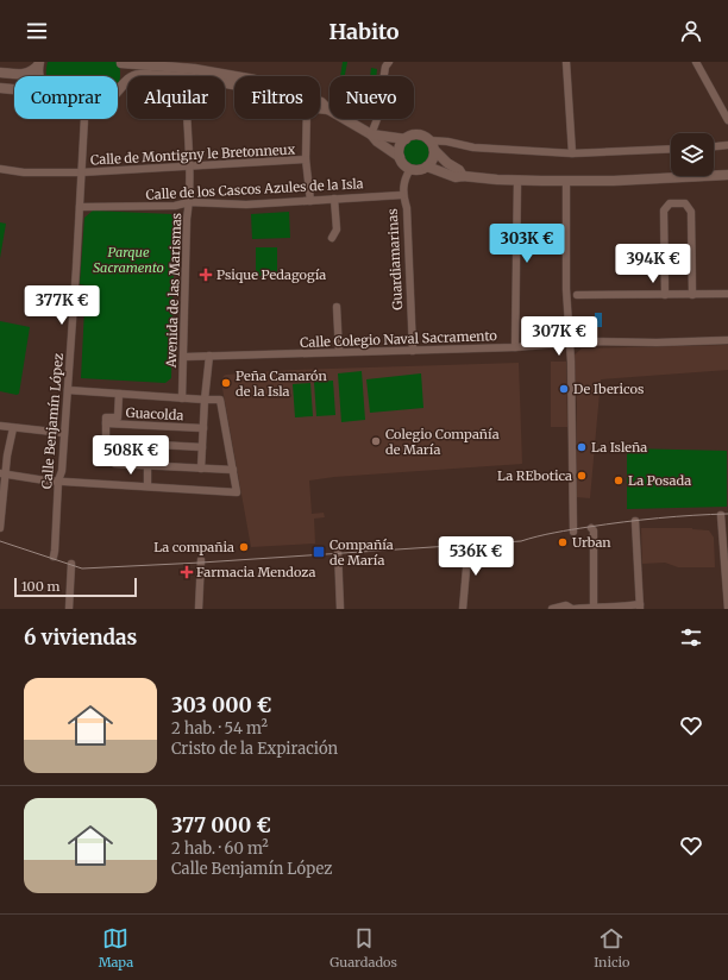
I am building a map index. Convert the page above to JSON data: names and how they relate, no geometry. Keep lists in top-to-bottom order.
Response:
{
  "streets": {
    "street": [
      "Calle de Montigny le Bretonneux",
      "Calle de los Cascos Azules de la Isla",
      "Guardiamarinas",
      "Avenida de las Marismas",
      "Calle Colegio Naval Sacramento",
      "Guacolda",
      "Calle Benjamín López"
    ]
  },
  "crossings": [
    ["Calle de Montigny le Bretonneux", "Avenida de las Marismas"],
    ["Calle de Montigny le Bretonneux", "Calle Benjamín López"],
    ["Calle de los Cascos Azules de la Isla", "Guardiamarinas"],
    ["Calle de los Cascos Azules de la Isla", "Avenida de las Marismas"],
    ["Calle de los Cascos Azules de la Isla", "Calle Benjamín López"],
    ["Guardiamarinas", "Calle Colegio Naval Sacramento"],
    ["Avenida de las Marismas", "Calle Colegio Naval Sacramento"]
  ],
  "parks": ["Parque Sacramento"],
  "places": {
    "health": ["Psique Pedagogía", "Farmacia Mendoza"],
    "other": [
      "Peña Camarón de la Isla",
      "De Ibericos",
      "Colegio Compañía de María",
      "La Isleña",
      "La REbotica",
      "La Posada",
      "Urban",
      "La compañia"
    ],
    "transit": ["Compañía de María"]
  },
  "scale_bar": "100 m",
  "page": {
    "header": "Habito",
    "chip": [
      "Comprar",
      "Alquilar",
      "Filtros",
      "Nuevo"
    ],
    "price": [
      "303K €",
      "394K €",
      "377K €",
      "307K €",
      "508K €",
      "536K €"
    ],
    "scale": "100 m",
    "heading": "6 viviendas",
    "list": [
      {
        "name": "303 000 €",
        "note": "2 hab. · 54 m² · Cristo de la Expiración"
      },
      {
        "name": "377 000 €",
        "note": "2 hab. · 60 m² · Calle Benjamín López"
      }
    ],
    "tabs": ["Mapa", "Guardados", "Inicio"]
  }
}
